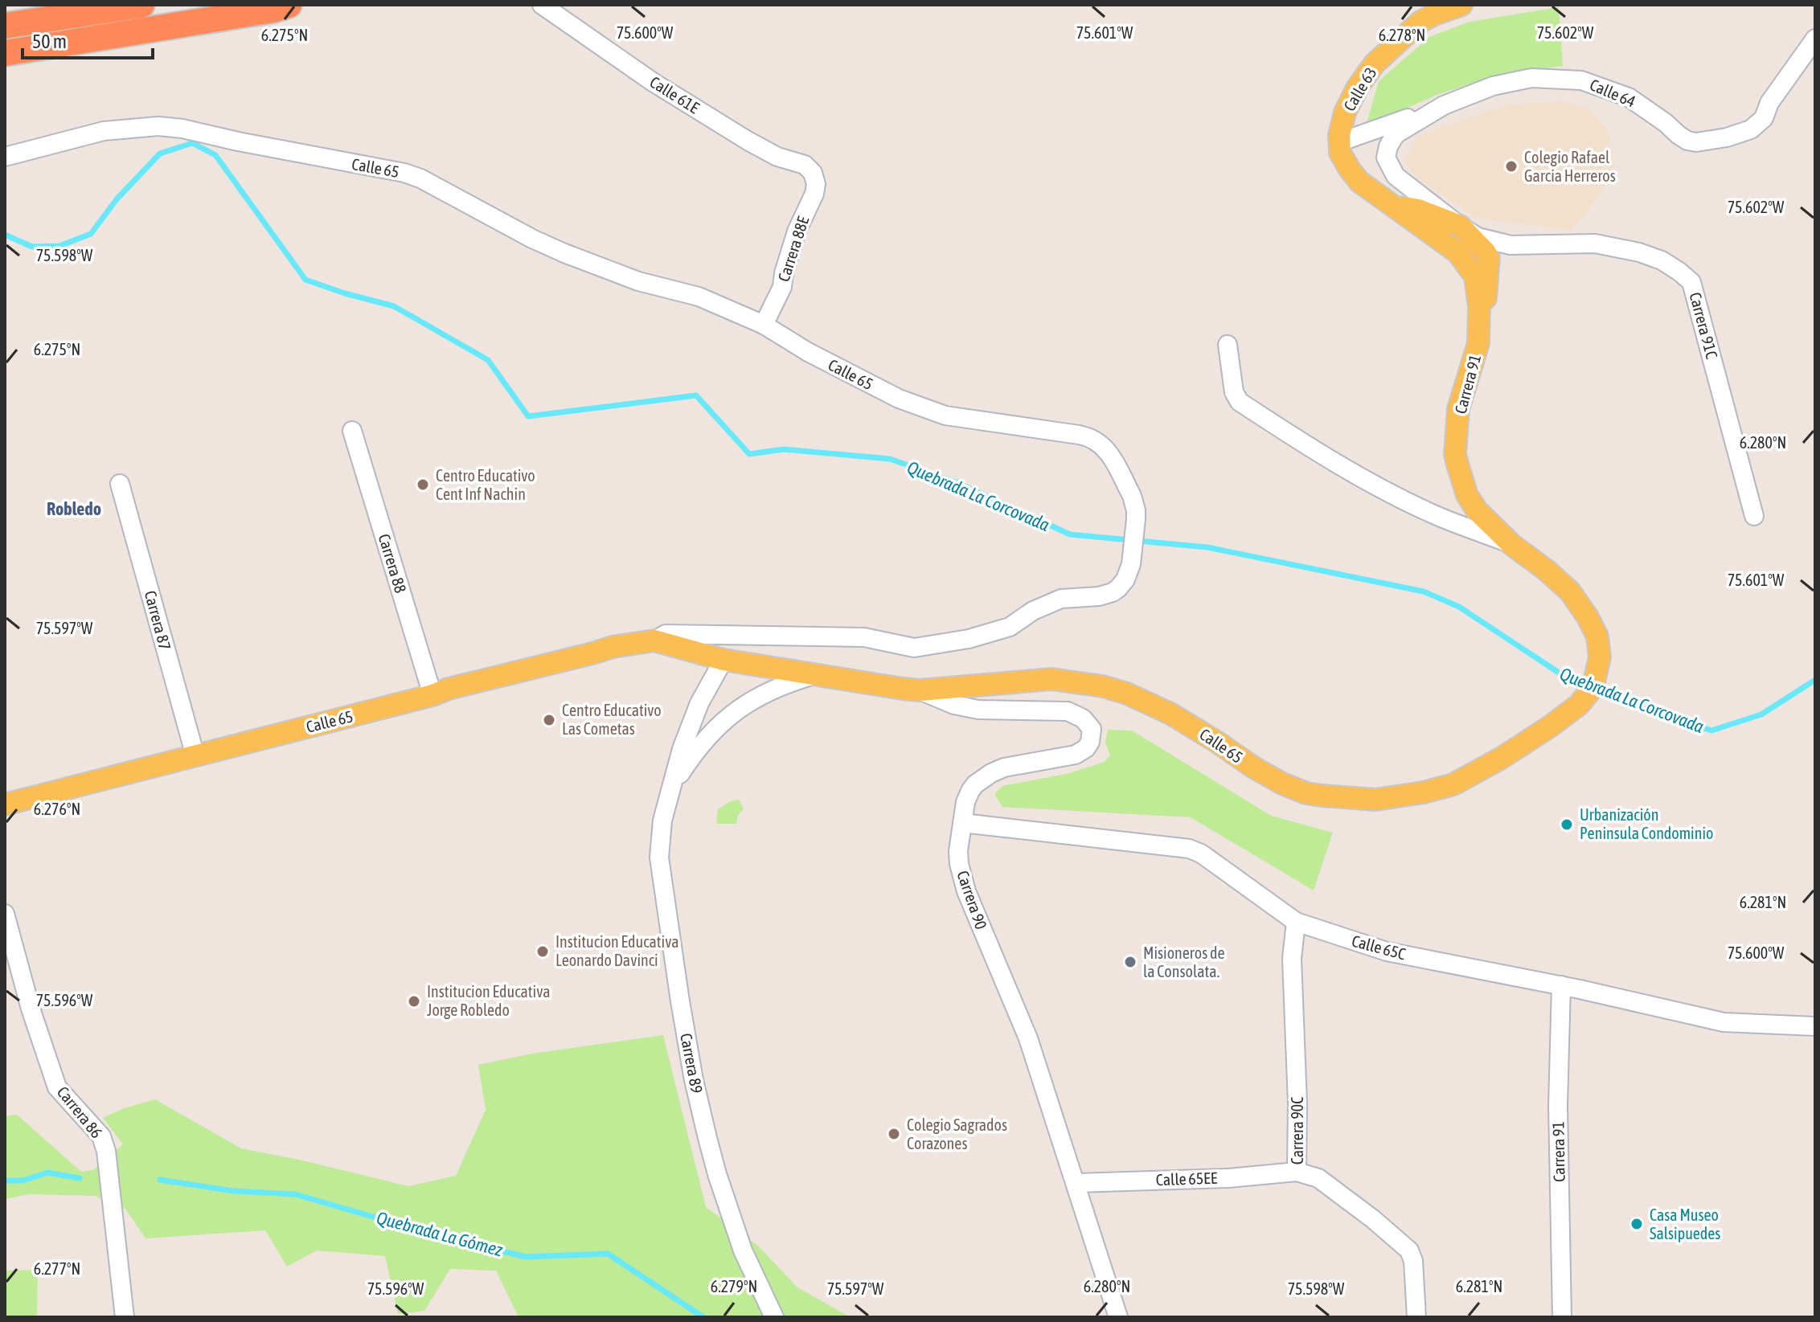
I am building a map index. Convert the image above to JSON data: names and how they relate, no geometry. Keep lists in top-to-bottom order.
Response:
{
  "streets": {
    "main road": ["Calle 63", "Calle 65", "Carrera 91"],
    "street": [
      "Calle 64",
      "Calle 61E",
      "Carrera 88E",
      "Carrera 91C",
      "Carrera 88",
      "Carrera 87",
      "Carrera 90",
      "Calle 65C",
      "Carrera 89",
      "Carrera 86",
      "Carrera 90C",
      "Calle 65EE"
    ]
  },
  "crossings": [
    ["Calle 63", "Carrera 91"],
    ["Calle 64", "Carrera 91C"],
    ["Calle 61E", "Carrera 88E"],
    ["Calle 65", "Carrera 88E"],
    ["Calle 65", "Carrera 91"],
    ["Calle 65", "Carrera 88"],
    ["Calle 65", "Carrera 87"],
    ["Calle 65", "Carrera 90"],
    ["Calle 65", "Carrera 89"],
    ["Carrera 91", "Calle 65C"],
    ["Carrera 90", "Calle 65C"],
    ["Carrera 90", "Calle 65EE"],
    ["Calle 65C", "Carrera 90C"],
    ["Carrera 90C", "Calle 65EE"]
  ],
  "districts": ["Robledo"],
  "water": ["Quebrada La Corcovada", "Quebrada La Gómez"],
  "places": [
    "Colegio Rafael Garcia Herreros",
    "Centro Educativo Cent Inf Nachin",
    "Centro Educativo Las Cometas",
    "Urbanización Peninsula Condominio",
    "Institucion Educativa Leonardo Davinci",
    "Misioneros de la Consolata.",
    "Institucion Educativa Jorge Robledo",
    "Colegio Sagrados Corazones",
    "Casa Museo Salsipuedes"
  ],
  "scale_bar": "50 m",
  "coordinates": [
    "75.600°W",
    "75.601°W",
    "75.602°W",
    "6.275°N",
    "6.278°N",
    "75.598°W",
    "6.280°N",
    "75.597°W",
    "6.276°N",
    "6.281°N",
    "75.596°W",
    "6.277°N",
    "6.279°N"
  ]
}
